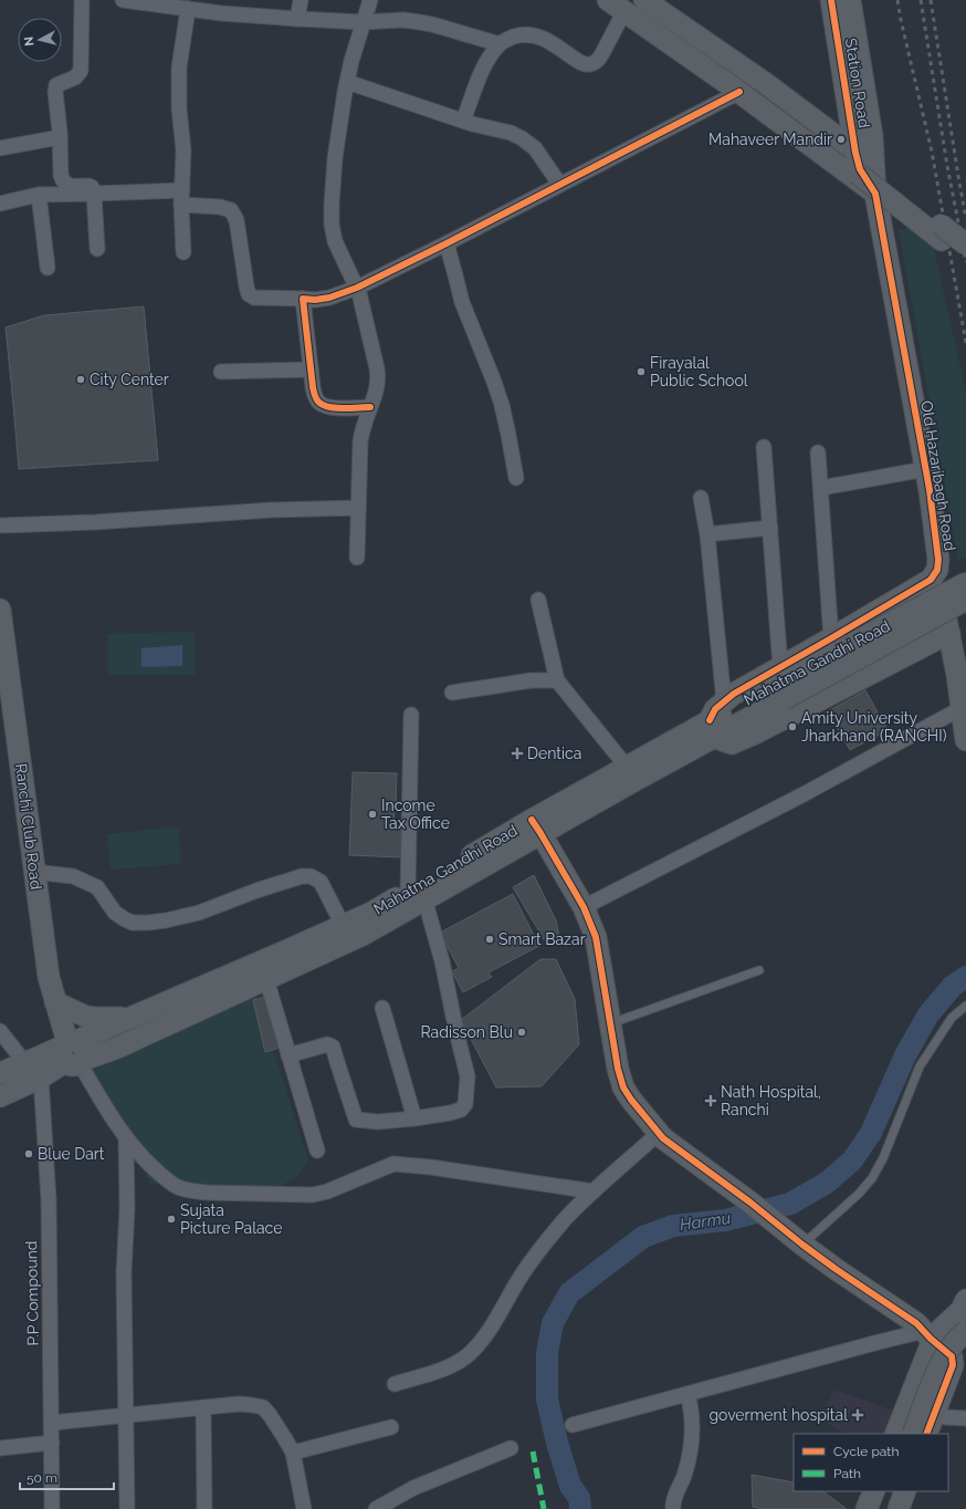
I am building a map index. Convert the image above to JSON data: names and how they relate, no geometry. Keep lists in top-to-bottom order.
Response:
{
  "streets": {
    "street": [
      "Station Road",
      "Old Hazaribagh Road",
      "Mahatma Gandhi Road",
      "Ranchi Club Road",
      "P.P Compound"
    ]
  },
  "crossings": [
    ["Old Hazaribagh Road", "Mahatma Gandhi Road"],
    ["Mahatma Gandhi Road", "Ranchi Club Road"],
    ["Mahatma Gandhi Road", "P.P Compound"]
  ],
  "water": ["Harmu"],
  "places": {
    "other": [
      "Mahaveer Mandir",
      "Firayalal Public School",
      "City Center",
      "Amity University Jharkhand (RANCHI)",
      "Income Tax Office",
      "Smart Bazar",
      "Radisson Blu",
      "Blue Dart",
      "Sujata Picture Palace"
    ],
    "health": ["Dentica", "Nath Hospital, Ranchi", "goverment hospital"]
  },
  "legend": ["Cycle path", "Path"],
  "scale_bar": "50 m",
  "north": "left"
}
